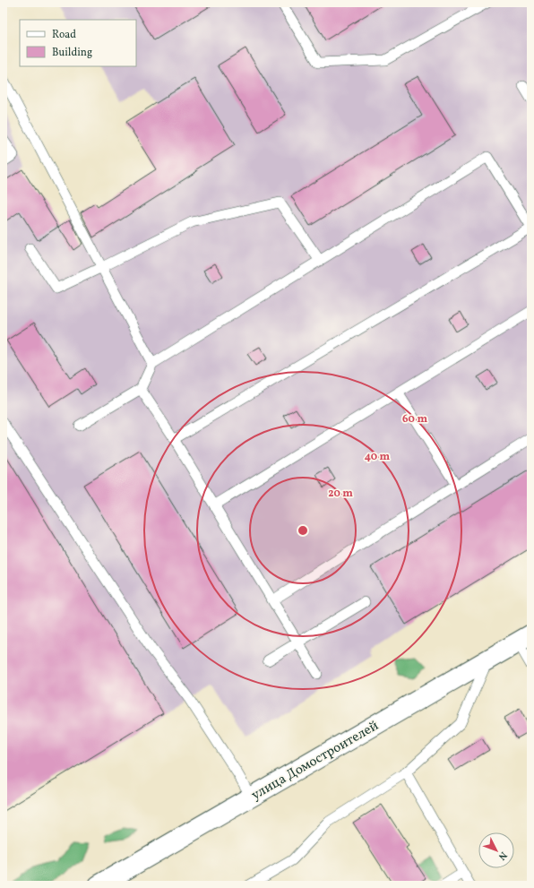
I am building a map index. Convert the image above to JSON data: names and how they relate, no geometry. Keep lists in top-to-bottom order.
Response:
{
  "streets": {
    "street": ["улица Домостроителей"]
  },
  "legend": ["Road", "Building"],
  "north": "bottom right",
  "rings": ["60 m", "40 m", "20 m"]
}
